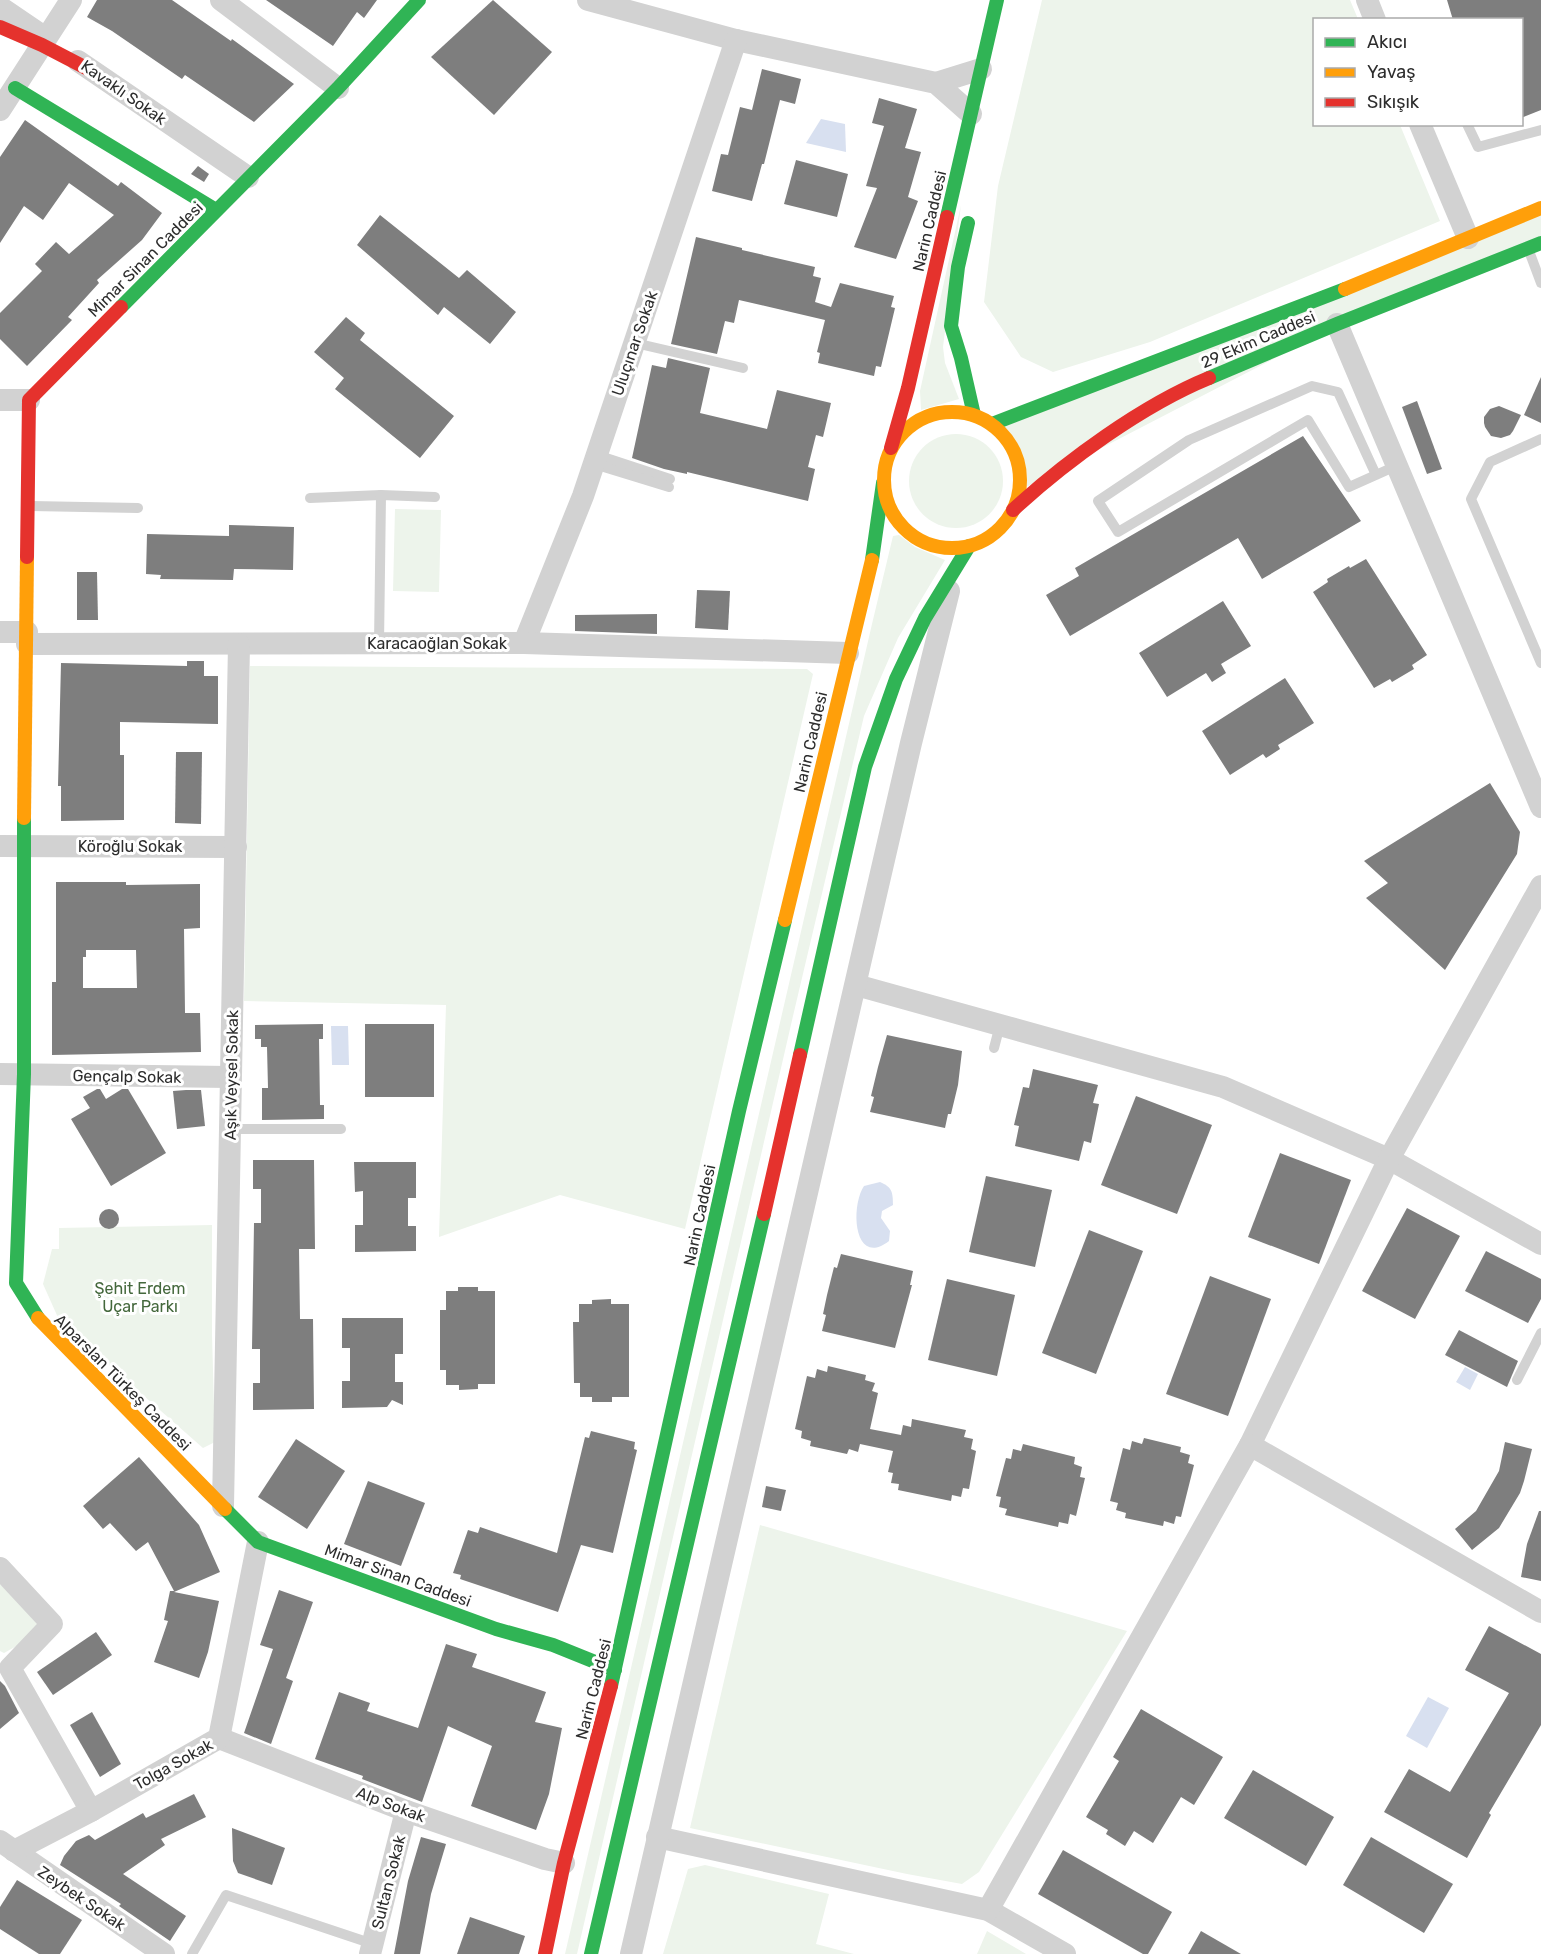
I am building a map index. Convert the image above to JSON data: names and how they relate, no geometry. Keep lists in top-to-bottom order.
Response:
{
  "streets": {
    "main road": [
      "Narin Caddesi",
      "Mimar Sinan Caddesi",
      "29 Ekim Caddesi",
      "Alparslan Türkeş Caddesi"
    ],
    "street": [
      "Kavaklı Sokak",
      "Uluçınar Sokak",
      "Karacaoğlan Sokak",
      "Köroğlu Sokak",
      "Aşık Veysel Sokak",
      "Gençalp Sokak",
      "Tolga Sokak",
      "Alp Sokak",
      "Sultan Sokak",
      "Zeybek Sokak"
    ]
  },
  "crossings": [
    ["Kavaklı Sokak", "Mimar Sinan Caddesi"],
    ["Narin Caddesi", "Mimar Sinan Caddesi"],
    ["Narin Caddesi", "29 Ekim Caddesi"],
    ["Narin Caddesi", "Karacaoğlan Sokak"],
    ["Narin Caddesi", "Alp Sokak"],
    ["Mimar Sinan Caddesi", "Aşık Veysel Sokak"],
    ["Mimar Sinan Caddesi", "Alparslan Türkeş Caddesi"],
    ["Mimar Sinan Caddesi", "Tolga Sokak"],
    ["Uluçınar Sokak", "Karacaoğlan Sokak"],
    ["Karacaoğlan Sokak", "Aşık Veysel Sokak"],
    ["Köroğlu Sokak", "Aşık Veysel Sokak"],
    ["Aşık Veysel Sokak", "Gençalp Sokak"],
    ["Tolga Sokak", "Alp Sokak"],
    ["Tolga Sokak", "Zeybek Sokak"],
    ["Alp Sokak", "Sultan Sokak"]
  ],
  "parks": ["Şehit Erdem Uçar Parkı"],
  "legend": ["Akıcı", "Yavaş", "Sıkışık"]
}
